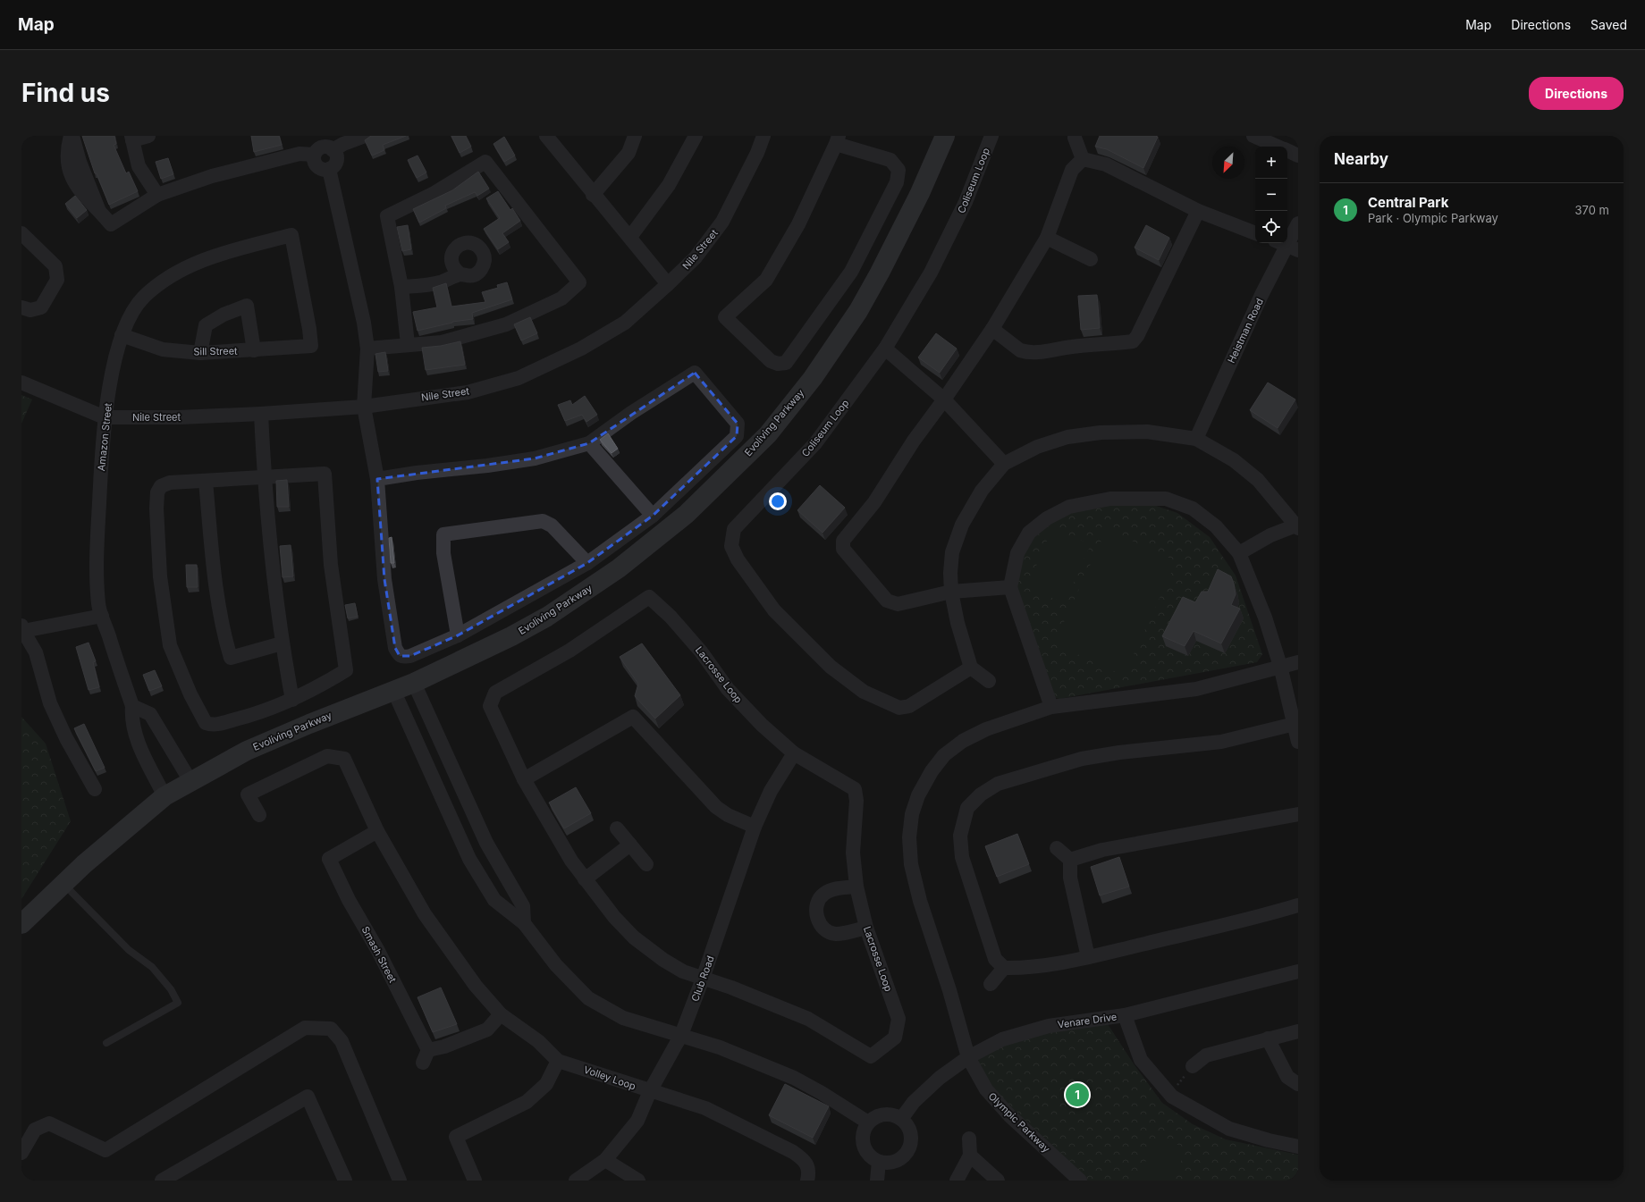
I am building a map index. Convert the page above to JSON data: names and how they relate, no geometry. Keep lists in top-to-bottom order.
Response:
{
  "streets": {
    "street": [
      "Coliseum Loop",
      "Nile Street",
      "Heistman Road",
      "Sill Street",
      "Evoliving Parkway",
      "Amazon Street",
      "Lacrosse Loop",
      "Smash Street",
      "Club Road",
      "Venare Drive",
      "Volley Loop",
      "Olympic Parkway"
    ]
  },
  "crossings": [
    ["Nile Street", "Amazon Street"],
    ["Sill Street", "Amazon Street"],
    ["Evoliving Parkway", "Amazon Street"],
    ["Lacrosse Loop", "Club Road"],
    ["Club Road", "Volley Loop"],
    ["Venare Drive", "Olympic Parkway"]
  ],
  "north": "bottom left",
  "page": {
    "header": "Map",
    "nav": ["Map", "Directions", "Saved"],
    "buttons": "Directions",
    "title": "Find us",
    "heading": "Nearby",
    "map_buttons": ["+", "−"],
    "list": [
      {
        "mark": "1",
        "name": "Central Park",
        "note": "Park · Olympic Parkway",
        "value": "370 m"
      }
    ],
    "pins": "1"
  }
}
